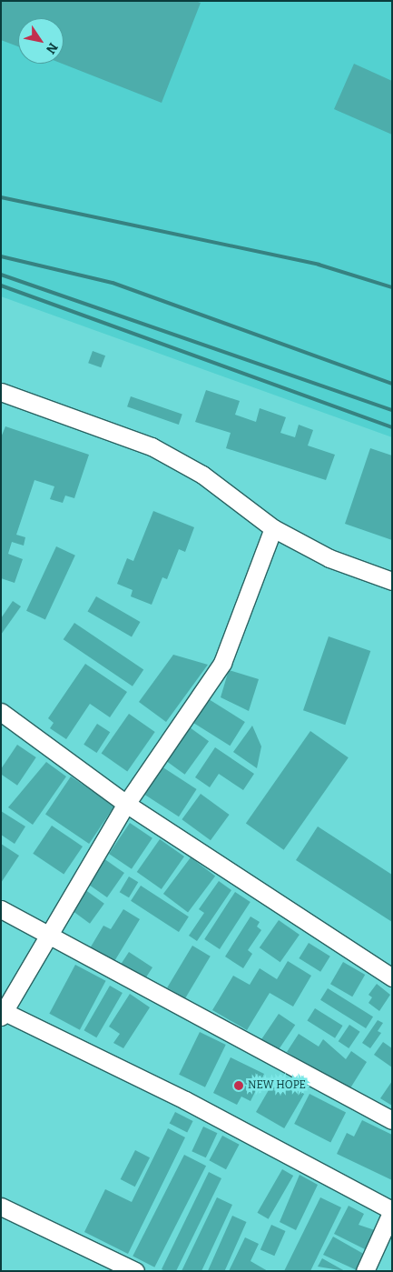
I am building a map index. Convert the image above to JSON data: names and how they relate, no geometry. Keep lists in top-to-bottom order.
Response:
{
  "places": ["NEW HOPE"],
  "north": "bottom right"
}
